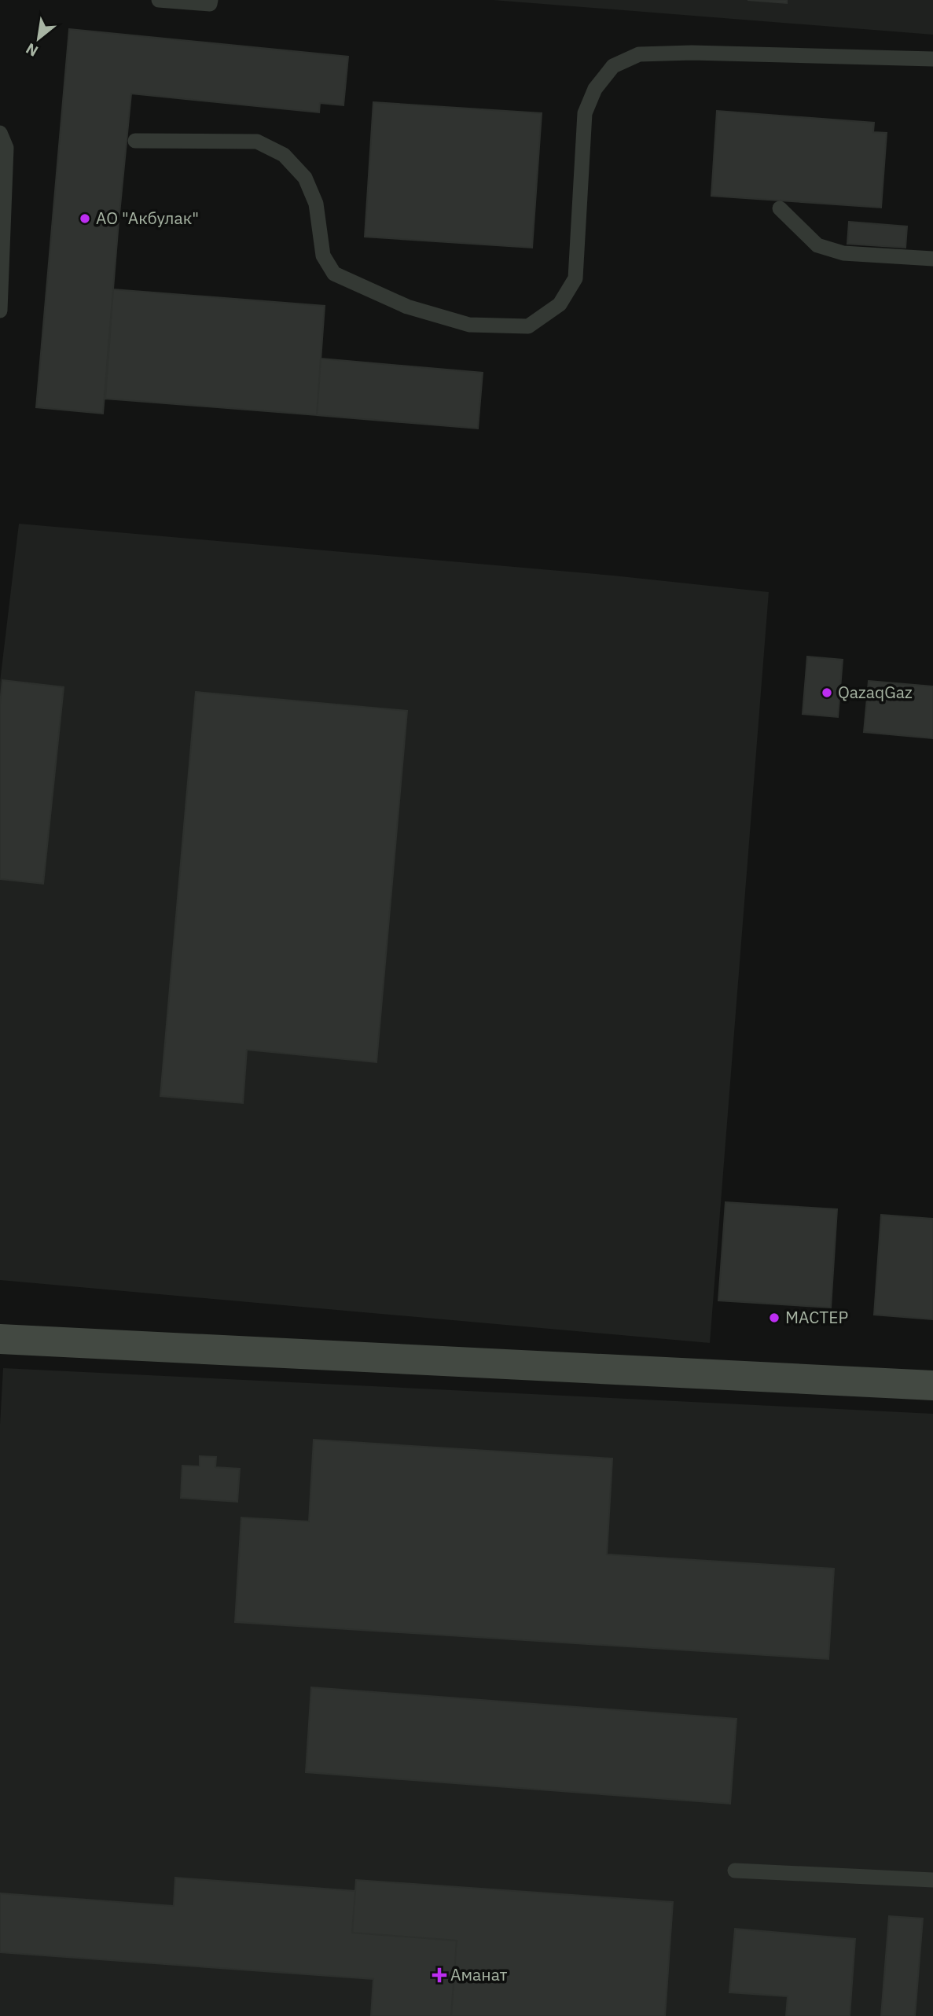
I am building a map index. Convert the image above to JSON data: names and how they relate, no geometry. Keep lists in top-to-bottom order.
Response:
{
  "places": {
    "other": ["АО \"Акбулак\"", "QazaqGaz", "МАСТЕР"],
    "health": ["Аманат"]
  },
  "north": "bottom left"
}
